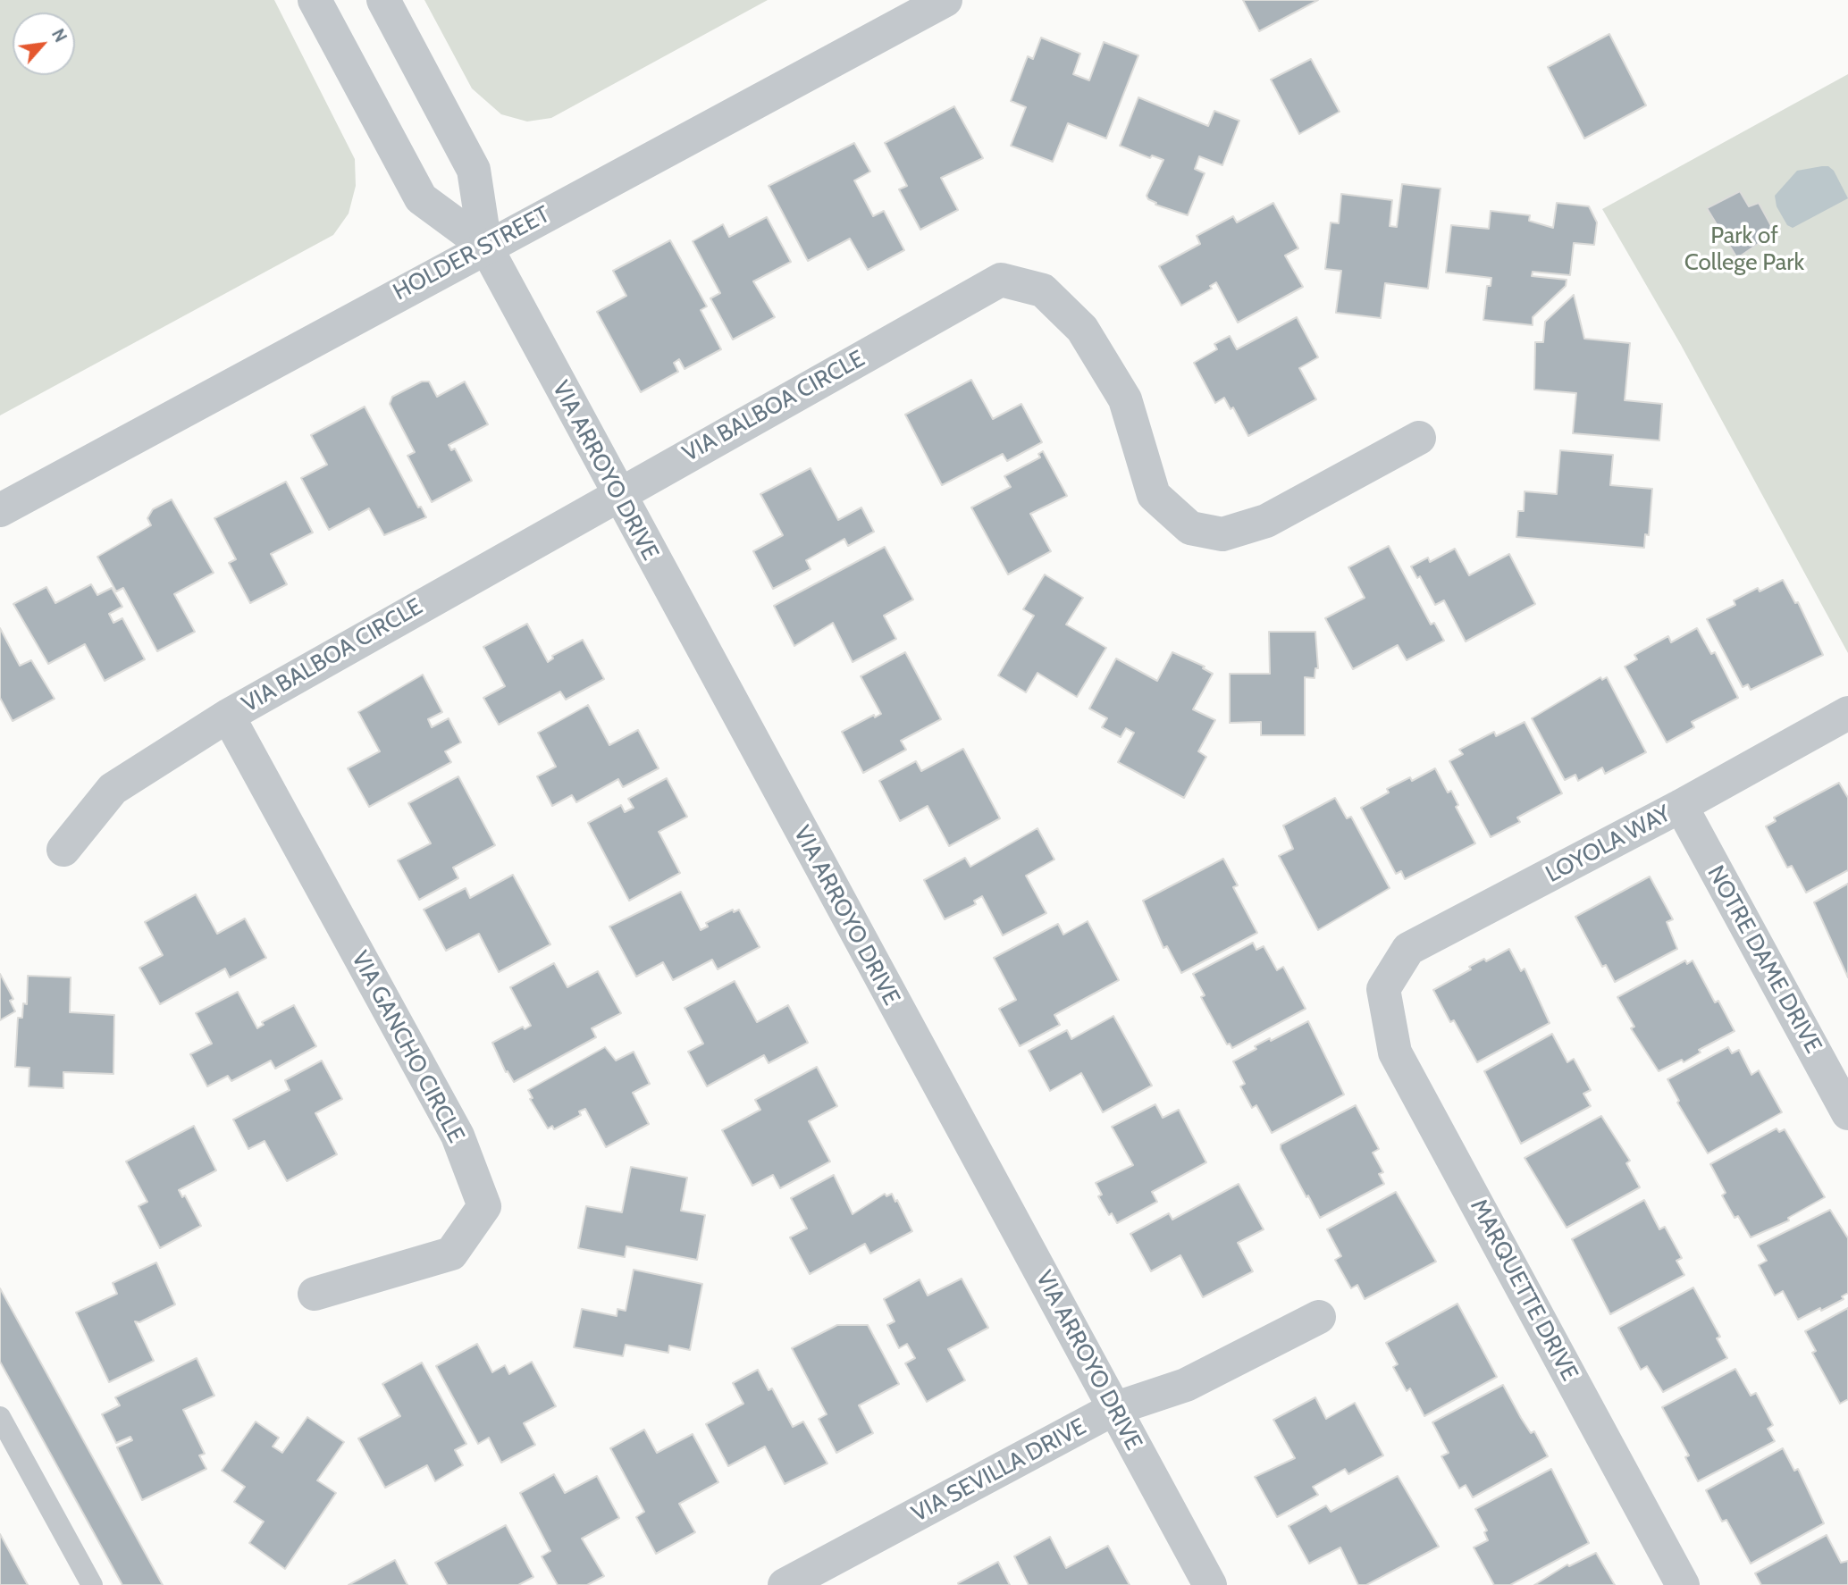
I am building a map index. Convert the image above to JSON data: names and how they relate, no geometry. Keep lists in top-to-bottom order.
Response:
{
  "streets": {
    "street": [
      "HOLDER STREET",
      "VIA BALBOA CIRCLE",
      "VIA ARROYO DRIVE",
      "LOYOLA WAY",
      "NOTRE DAME DRIVE",
      "VIA GANCHO CIRCLE",
      "MARQUETTE DRIVE",
      "VIA SEVILLA DRIVE"
    ]
  },
  "crossings": [
    ["HOLDER STREET", "VIA ARROYO DRIVE"],
    ["VIA BALBOA CIRCLE", "VIA ARROYO DRIVE"],
    ["VIA BALBOA CIRCLE", "VIA GANCHO CIRCLE"],
    ["VIA ARROYO DRIVE", "VIA SEVILLA DRIVE"],
    ["LOYOLA WAY", "NOTRE DAME DRIVE"],
    ["LOYOLA WAY", "MARQUETTE DRIVE"]
  ],
  "parks": ["Park of College Park"],
  "north": "top right"
}
